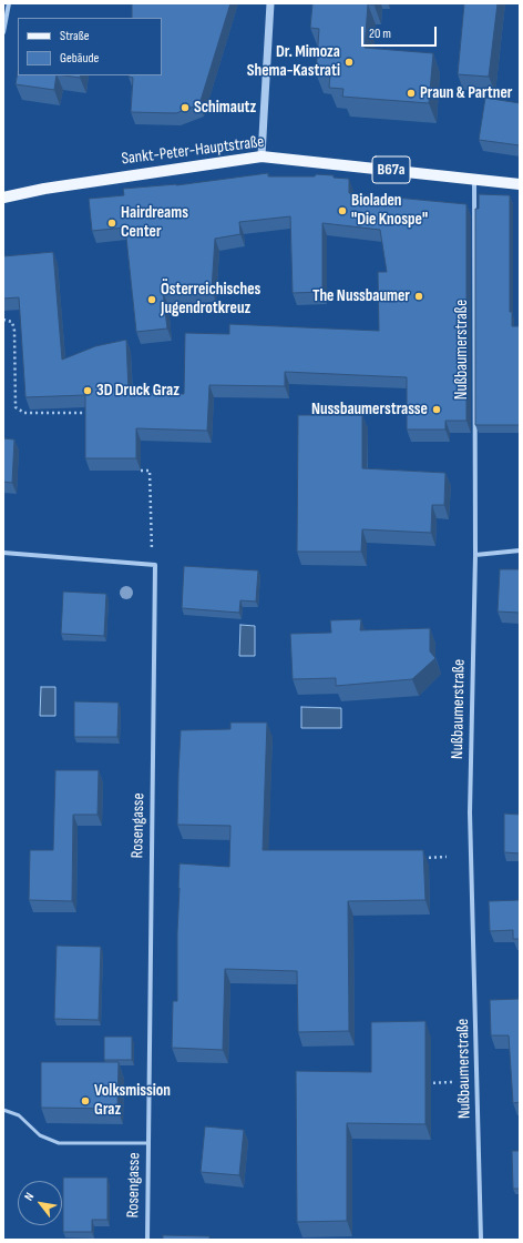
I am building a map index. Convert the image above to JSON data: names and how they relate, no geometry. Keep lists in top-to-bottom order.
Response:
{
  "streets": {
    "main road": ["Sankt-Peter-Hauptstraße", "B67a"],
    "street": ["Nußbaumerstraße", "Rosengasse"]
  },
  "crossings": [
    ["Sankt-Peter-Hauptstraße", "Nußbaumerstraße"]
  ],
  "places": [
    "Dr. Mimoza Shema-Kastrati",
    "Praun & Partner",
    "Schimautz",
    "Bioladen \"Die Knospe\"",
    "Hairdreams Center",
    "The Nussbaumer",
    "Österreichisches Jugendrotkreuz",
    "3D Druck Graz",
    "Nussbaumerstrasse",
    "Volksmission Graz"
  ],
  "legend": ["Straße", "Gebäude"],
  "scale_bar": "20 m",
  "north": "top left"
}
